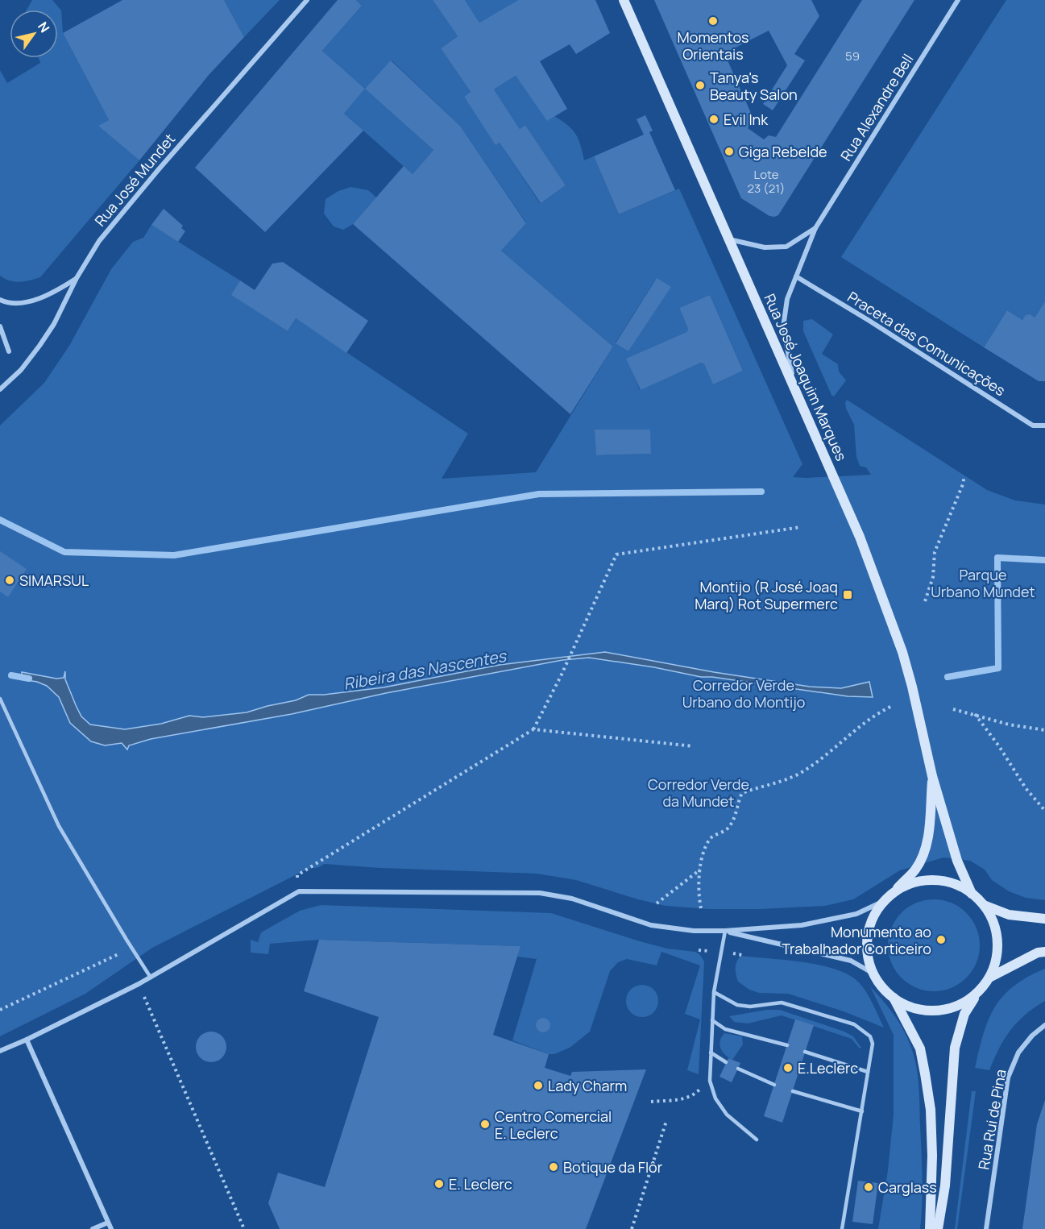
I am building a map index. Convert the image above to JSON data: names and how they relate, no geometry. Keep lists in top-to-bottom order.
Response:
{
  "streets": {
    "main road": ["Rua José Joaquim Marques"],
    "street": [
      "Rua Alexandre Bell",
      "Rua José Mundet",
      "Praceta das Comunicações",
      "Rua Rui de Pina"
    ]
  },
  "crossings": [
    ["Rua Alexandre Bell", "Praceta das Comunicações"],
    ["Rua Alexandre Bell", "Rua José Joaquim Marques"]
  ],
  "water": ["Ribeira das Nascentes"],
  "parks": ["Parque Urbano Mundet", "Corredor Verde Urbano do Montijo", "Corredor Verde da Mundet"],
  "places": {
    "other": [
      "Momentos Orientais",
      "Tanya's Beauty Salon",
      "Evil Ink",
      "Giga Rebelde",
      "SIMARSUL",
      "Monumento ao Trabalhador Corticeiro",
      "E.Leclerc",
      "Lady Charm",
      "Centro Comercial E. Leclerc",
      "Botique da Flôr",
      "E. Leclerc",
      "Carglass"
    ],
    "transit": ["Montijo (R José Joaq Marq) Rot Supermerc"]
  },
  "house_numbers": ["59", "Lote 23 (21)"],
  "north": "top right"
}
